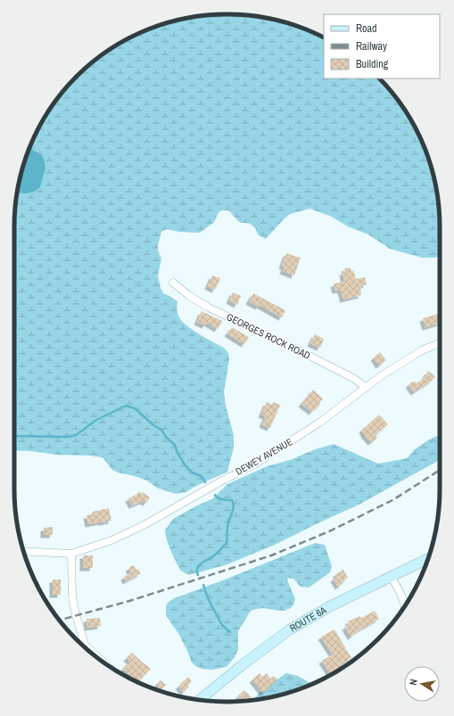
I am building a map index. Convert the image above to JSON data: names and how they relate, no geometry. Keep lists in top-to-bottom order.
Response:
{
  "streets": {
    "main road": ["ROUTE 6A"],
    "street": ["GEORGES ROCK ROAD", "DEWEY AVENUE"]
  },
  "crossings": [
    ["GEORGES ROCK ROAD", "DEWEY AVENUE"]
  ],
  "legend": ["Road", "Railway", "Building"],
  "north": "left"
}
